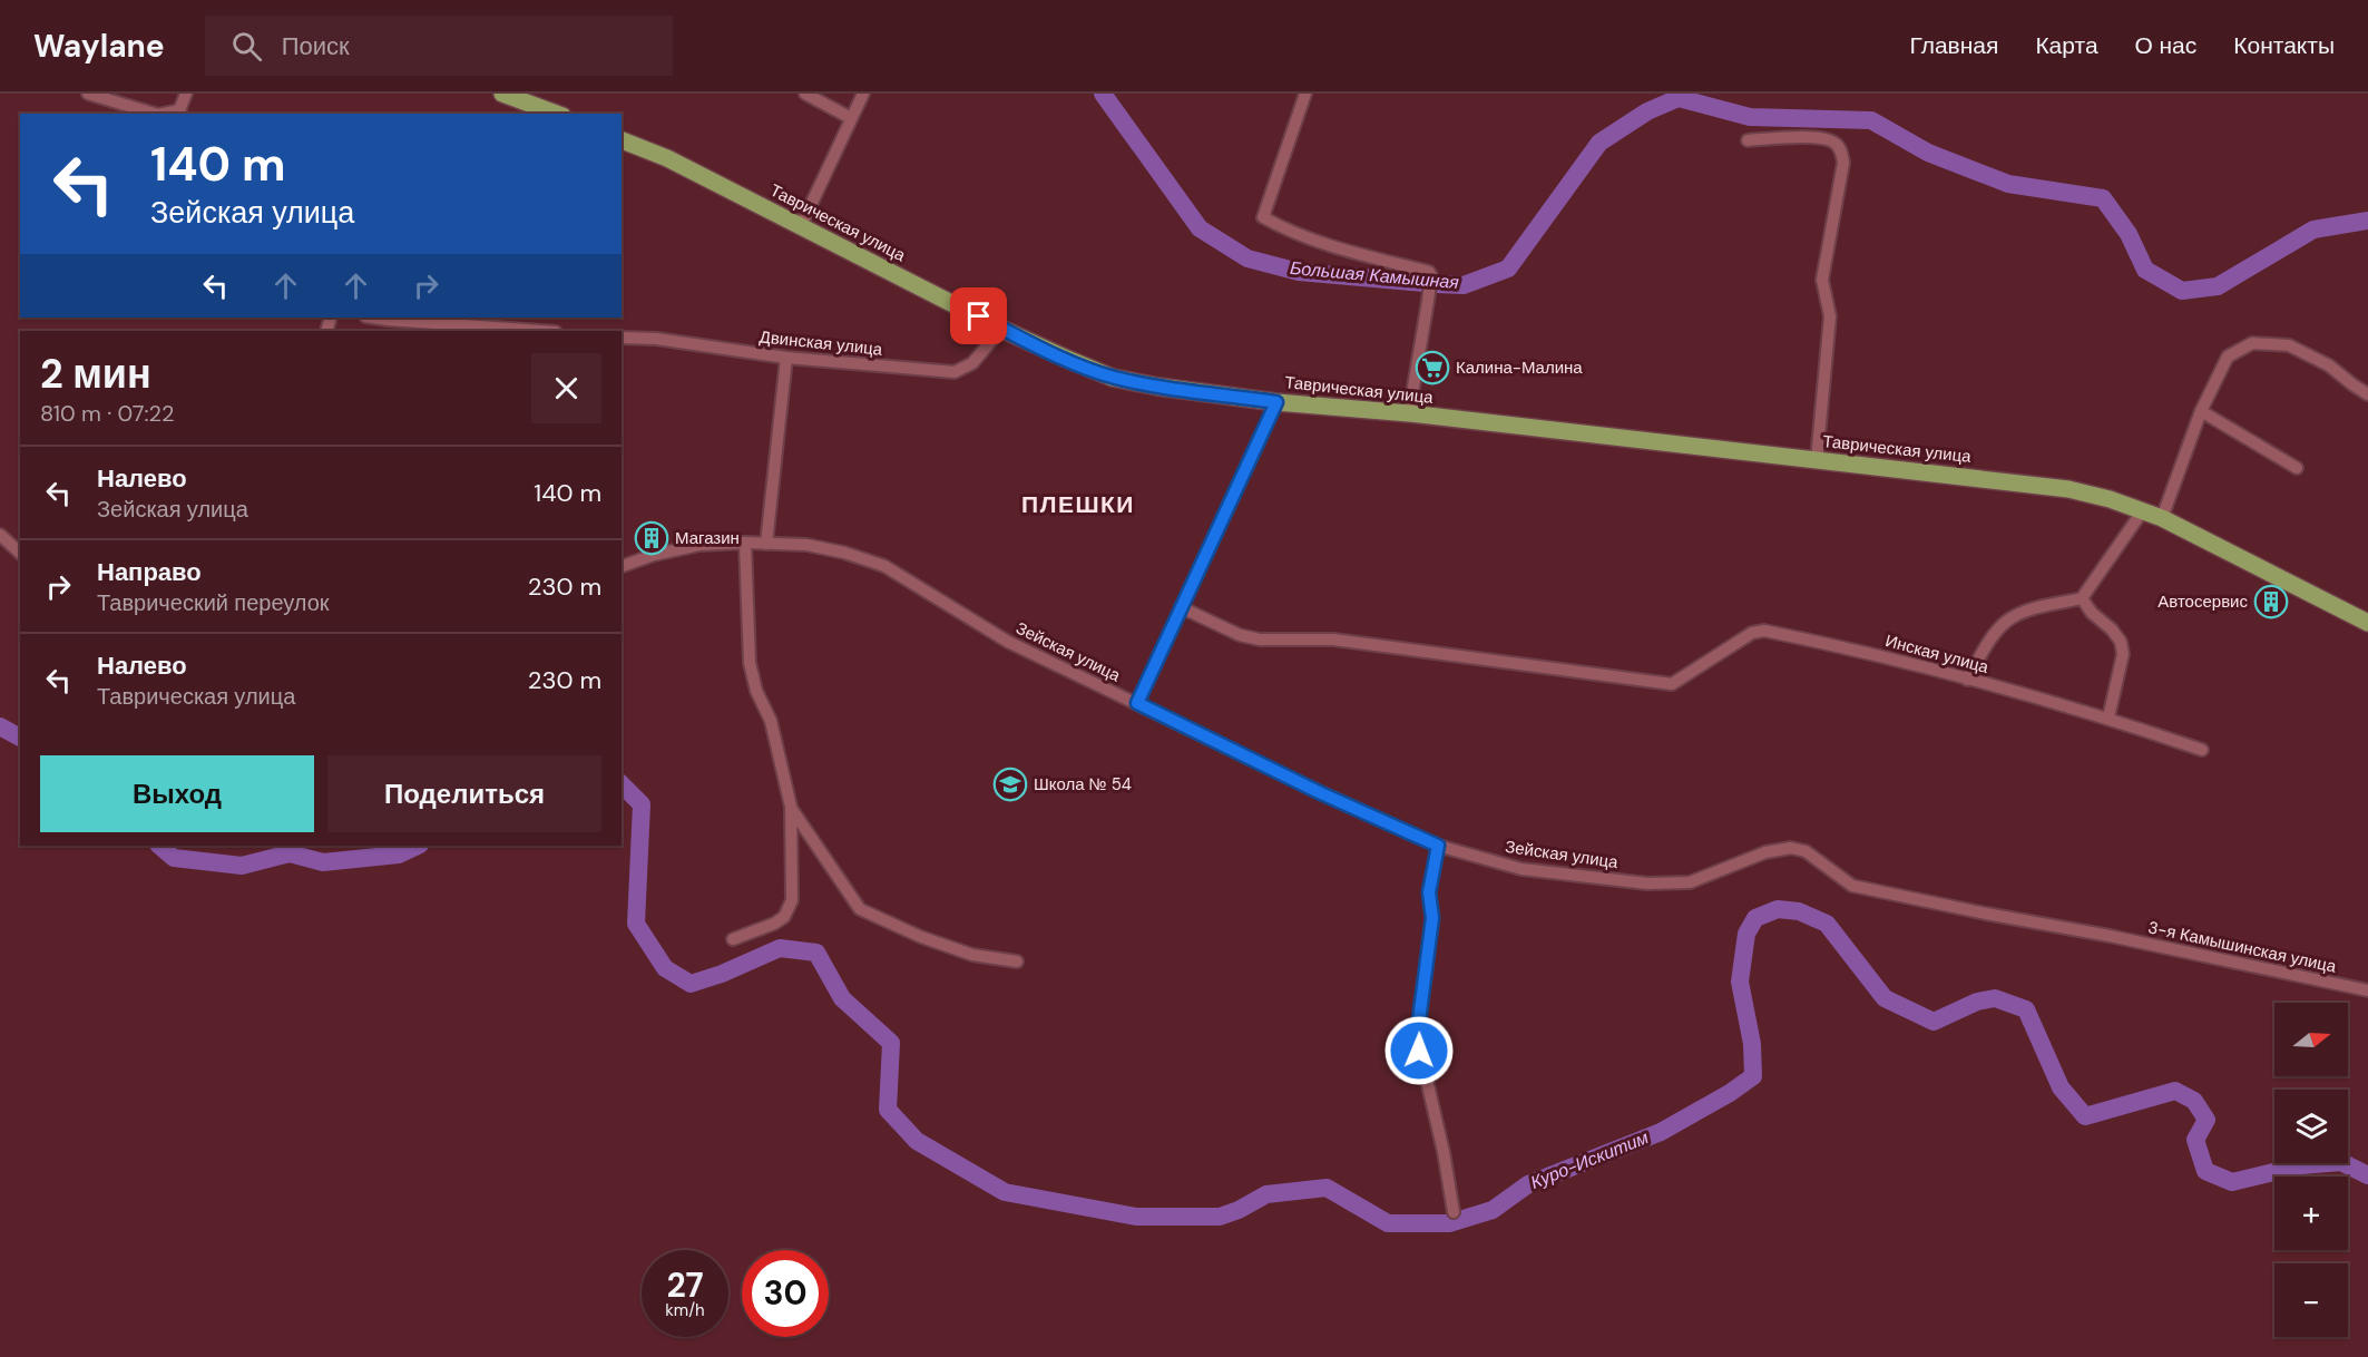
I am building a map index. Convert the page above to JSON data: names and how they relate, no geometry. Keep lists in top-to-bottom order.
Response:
{
  "streets": {
    "main road": ["Таврическая улица"],
    "street": [
      "Двинская улица",
      "Зейская улица",
      "Инская улица",
      "3-я Камышинская улица"
    ]
  },
  "crossings": [
    ["Таврическая улица", "Двинская улица"],
    ["Зейская улица", "3-я Камышинская улица"]
  ],
  "districts": ["ПЛЕШКИ"],
  "water": ["Большая Камышная", "Куро-Искитим"],
  "places": {
    "supermarket": ["Калина-Малина"],
    "building": ["Магазин", "Автосервис"],
    "school or university": ["Школа № 54"]
  },
  "north": "right",
  "page": {
    "header": "Waylane",
    "search": "Поиск",
    "nav": [
      "Главная",
      "Карта",
      "О нас",
      "Контакты"
    ],
    "turn": ["140 m", "Зейская улица"],
    "heading": ["2 мин", "810 m · 07:22"],
    "list": [
      {
        "name": "Налево",
        "note": "Зейская улица",
        "value": "140 m"
      },
      {
        "name": "Направо",
        "note": "Таврический переулок",
        "value": "230 m"
      },
      {
        "name": "Налево",
        "note": "Таврическая улица",
        "value": "230 m"
      }
    ],
    "buttons": ["Выход", "Поделиться"],
    "map_buttons": ["+", "−"],
    "speed": "27 km/h",
    "limit": "30"
  }
}
